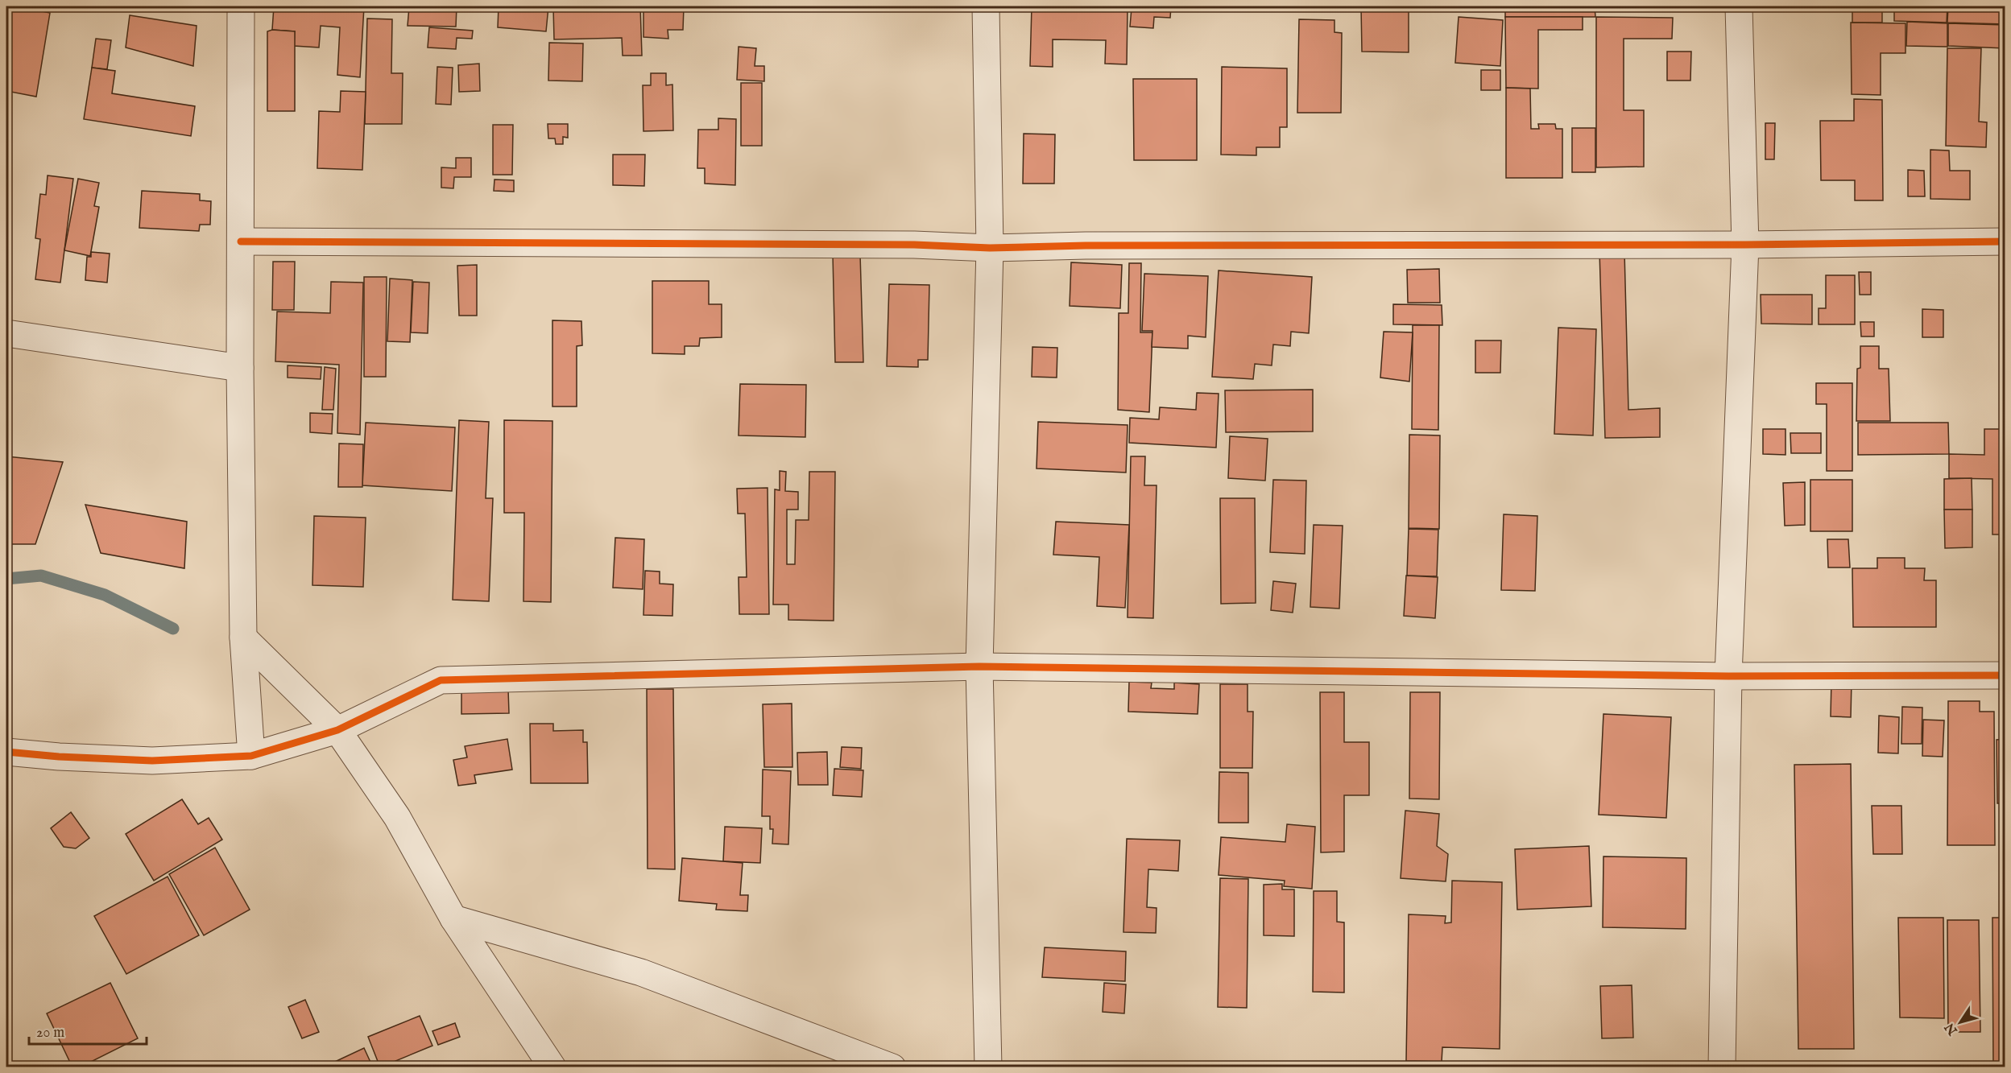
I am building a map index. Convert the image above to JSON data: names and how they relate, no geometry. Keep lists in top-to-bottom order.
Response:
{
  "scale_bar": "20 m",
  "north": "bottom left"
}
